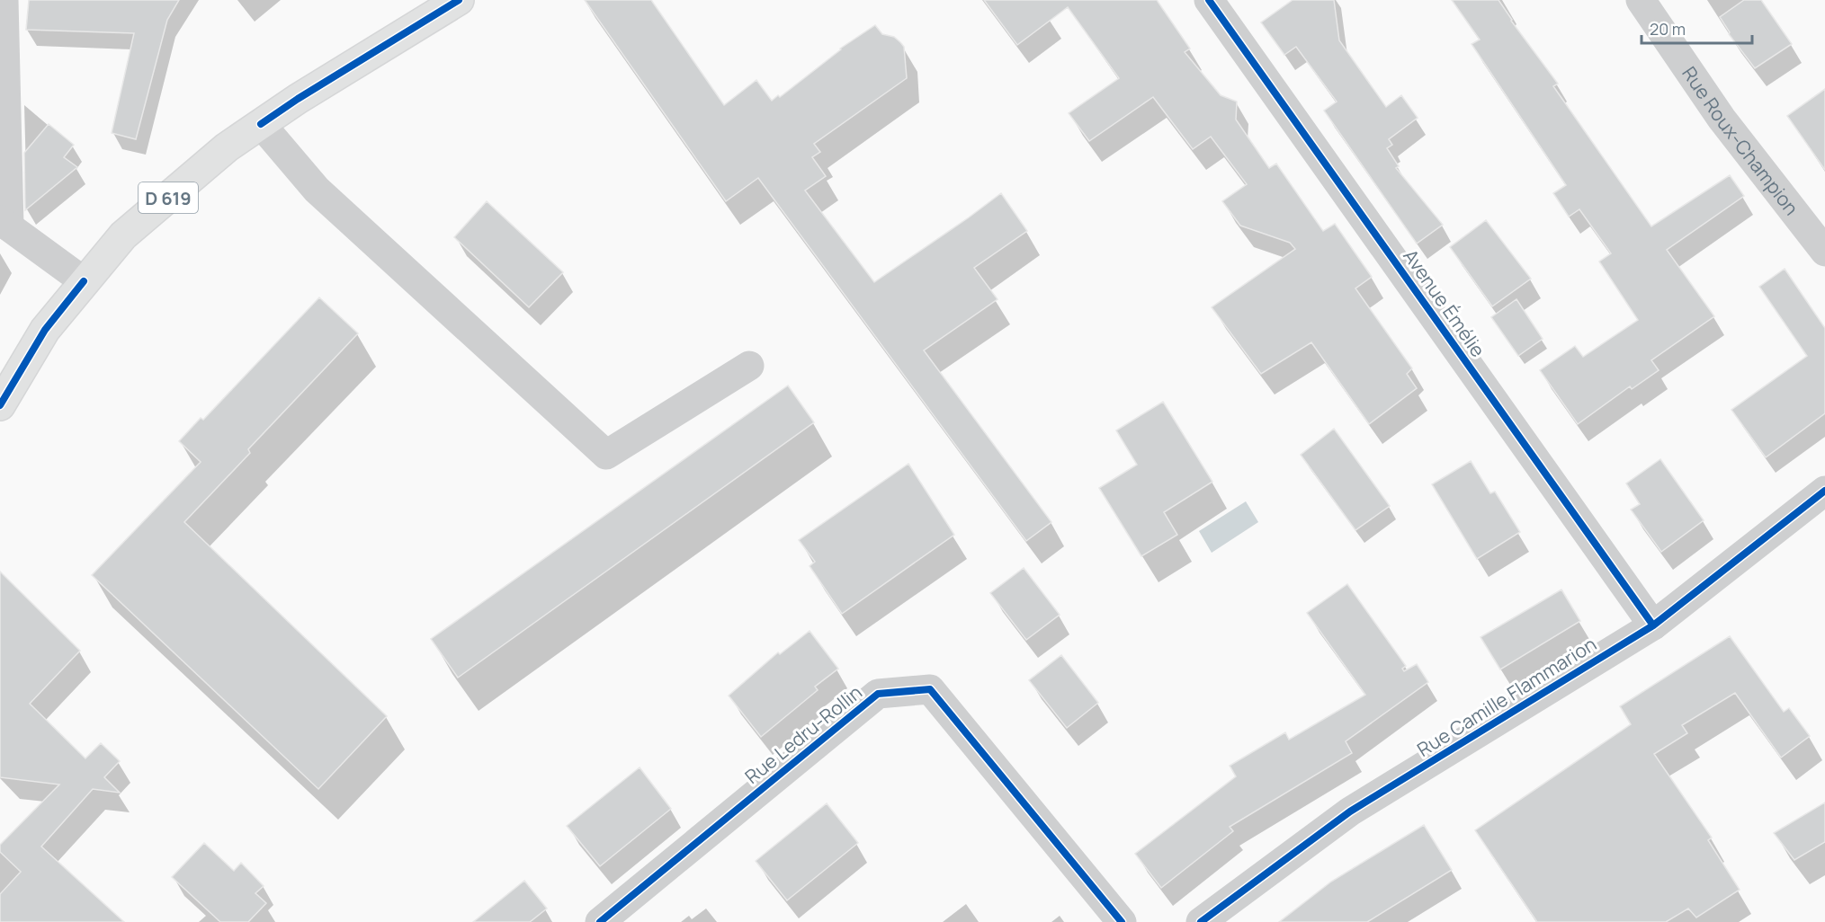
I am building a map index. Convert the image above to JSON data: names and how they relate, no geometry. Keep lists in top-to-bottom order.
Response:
{
  "streets": {
    "main road": ["D 619"],
    "street": [
      "Rue Roux-Champion",
      "Avenue Émélie",
      "Rue Camille Flammarion",
      "Rue Ledru-Rollin"
    ]
  },
  "crossings": [
    ["Avenue Émélie", "Rue Camille Flammarion"]
  ],
  "scale_bar": "20 m"
}
